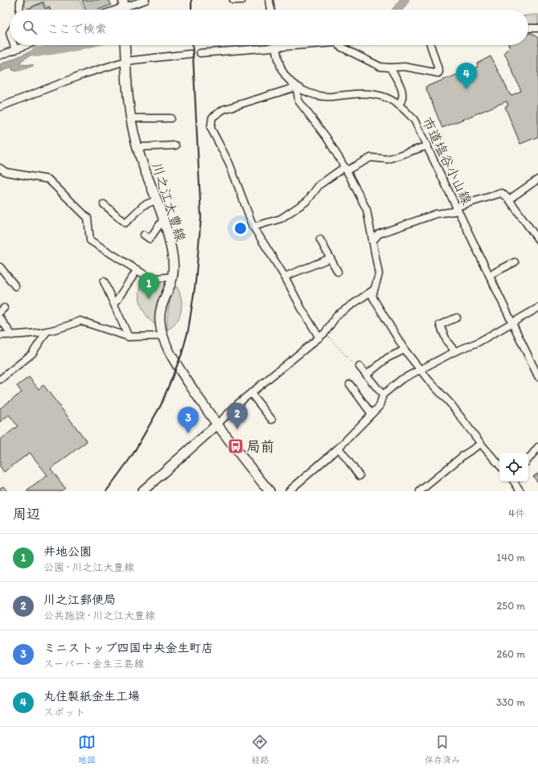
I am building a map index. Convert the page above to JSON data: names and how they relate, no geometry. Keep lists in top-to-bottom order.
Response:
{
  "streets": {
    "main road": ["川之江大豊線"],
    "street": ["市道塩谷小山線"]
  },
  "places": {
    "bus stop": ["局前"]
  },
  "page": {
    "search": "ここで検索",
    "pins": [
      "4",
      "1",
      "2",
      "3"
    ],
    "heading": ["周辺", "4件"],
    "list": [
      {
        "mark": "1",
        "name": "井地公園",
        "note": "公園 · 川之江大豊線",
        "value": "140 m"
      },
      {
        "mark": "2",
        "name": "川之江郵便局",
        "note": "公共施設 · 川之江大豊線",
        "value": "250 m"
      },
      {
        "mark": "3",
        "name": "ミニストップ四国中央金生町店",
        "note": "スーパー · 金生三島線",
        "value": "260 m"
      },
      {
        "mark": "4",
        "name": "丸住製紙金生工場",
        "note": "スポット",
        "value": "330 m"
      }
    ],
    "nav": ["地図", "経路", "保存済み"]
  }
}
